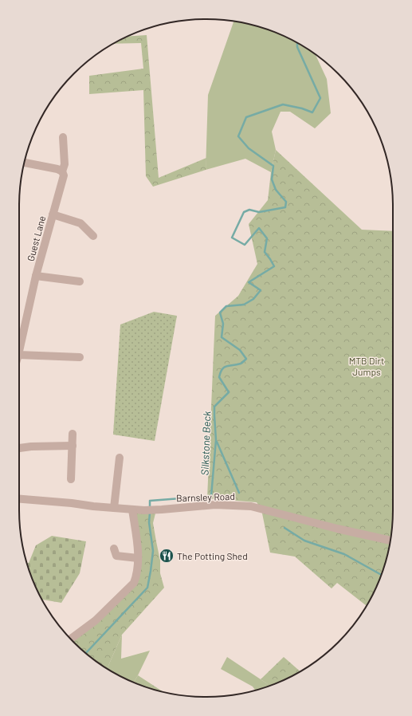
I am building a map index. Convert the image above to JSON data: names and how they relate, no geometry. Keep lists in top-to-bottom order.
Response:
{
  "streets": {
    "street": ["Guest Lane", "Barnsley Road"]
  },
  "water": ["Silkstone Beck"],
  "parks": ["MTB Dirt Jumps"],
  "places": {
    "restaurant": ["The Potting Shed"]
  }
}
